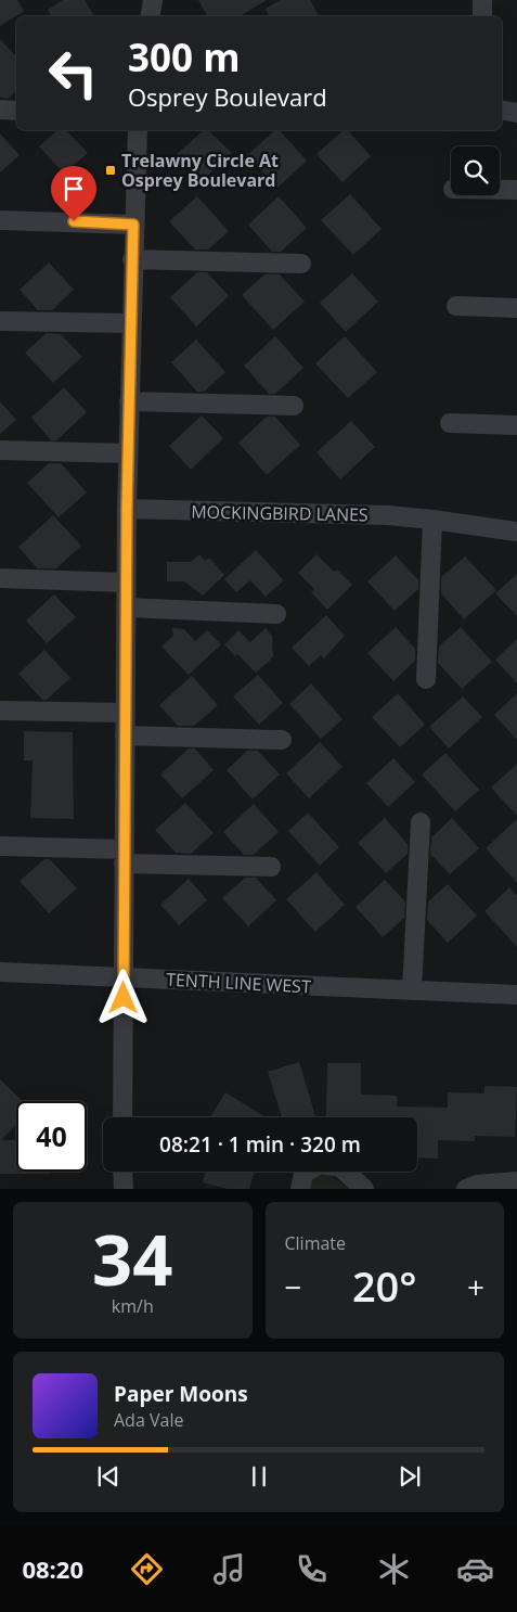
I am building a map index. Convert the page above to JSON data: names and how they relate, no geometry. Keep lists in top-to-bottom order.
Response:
{
  "streets": {
    "street": ["MOCKINGBIRD LANES", "TENTH LINE WEST"]
  },
  "places": {
    "transit": ["Trelawny Circle At Osprey Boulevard"]
  },
  "page": {
    "turn": ["300 m", "Osprey Boulevard"],
    "limit": "40",
    "trip": "08:21 · 1 min · 320 m",
    "tile": [
      ["34", "km/h"],
      "Climate"
    ],
    "heat": ["−", "20°", "+"],
    "song": ["Paper Moons", "Ada Vale"],
    "tabs": "08:20"
  }
}
